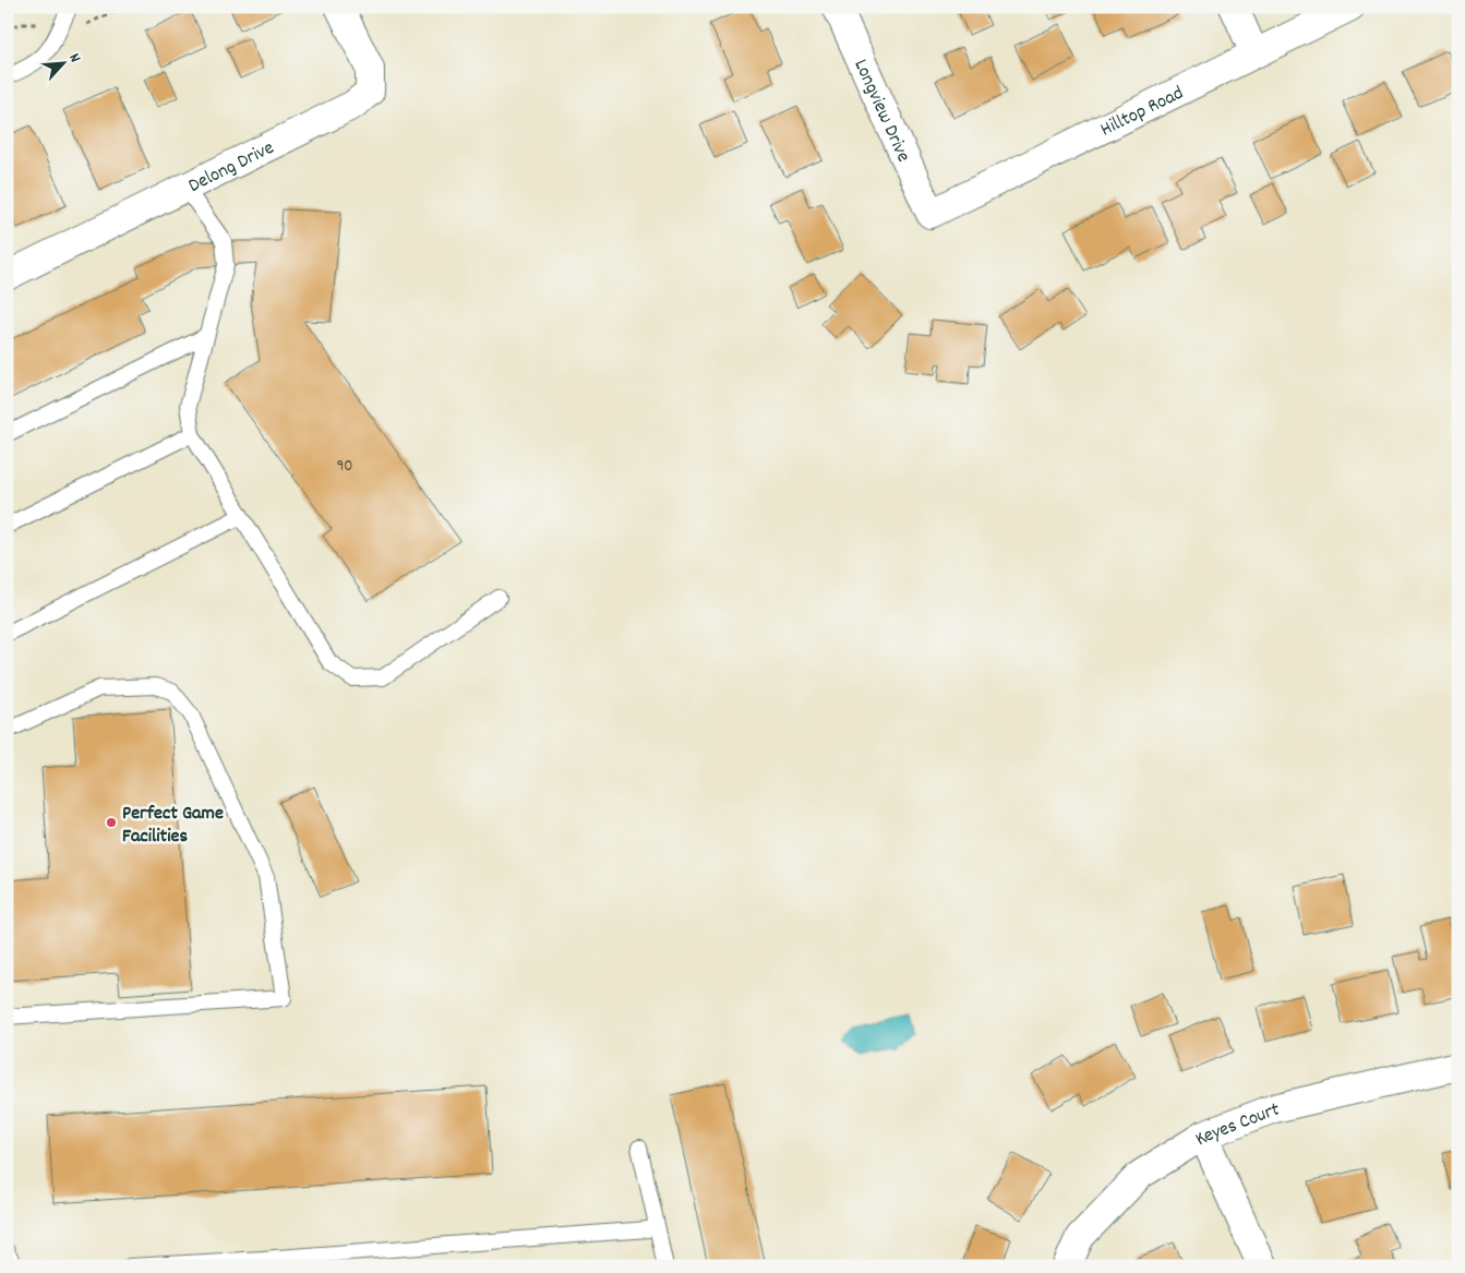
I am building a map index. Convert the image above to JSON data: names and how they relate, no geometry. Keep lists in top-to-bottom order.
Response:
{
  "streets": {
    "street": [
      "Longview Drive",
      "Hilltop Road",
      "Delong Drive",
      "Keyes Court"
    ]
  },
  "crossings": [
    ["Longview Drive", "Hilltop Road"]
  ],
  "places": ["Perfect Game Facilities"],
  "house_numbers": ["90"],
  "north": "top right"
}
